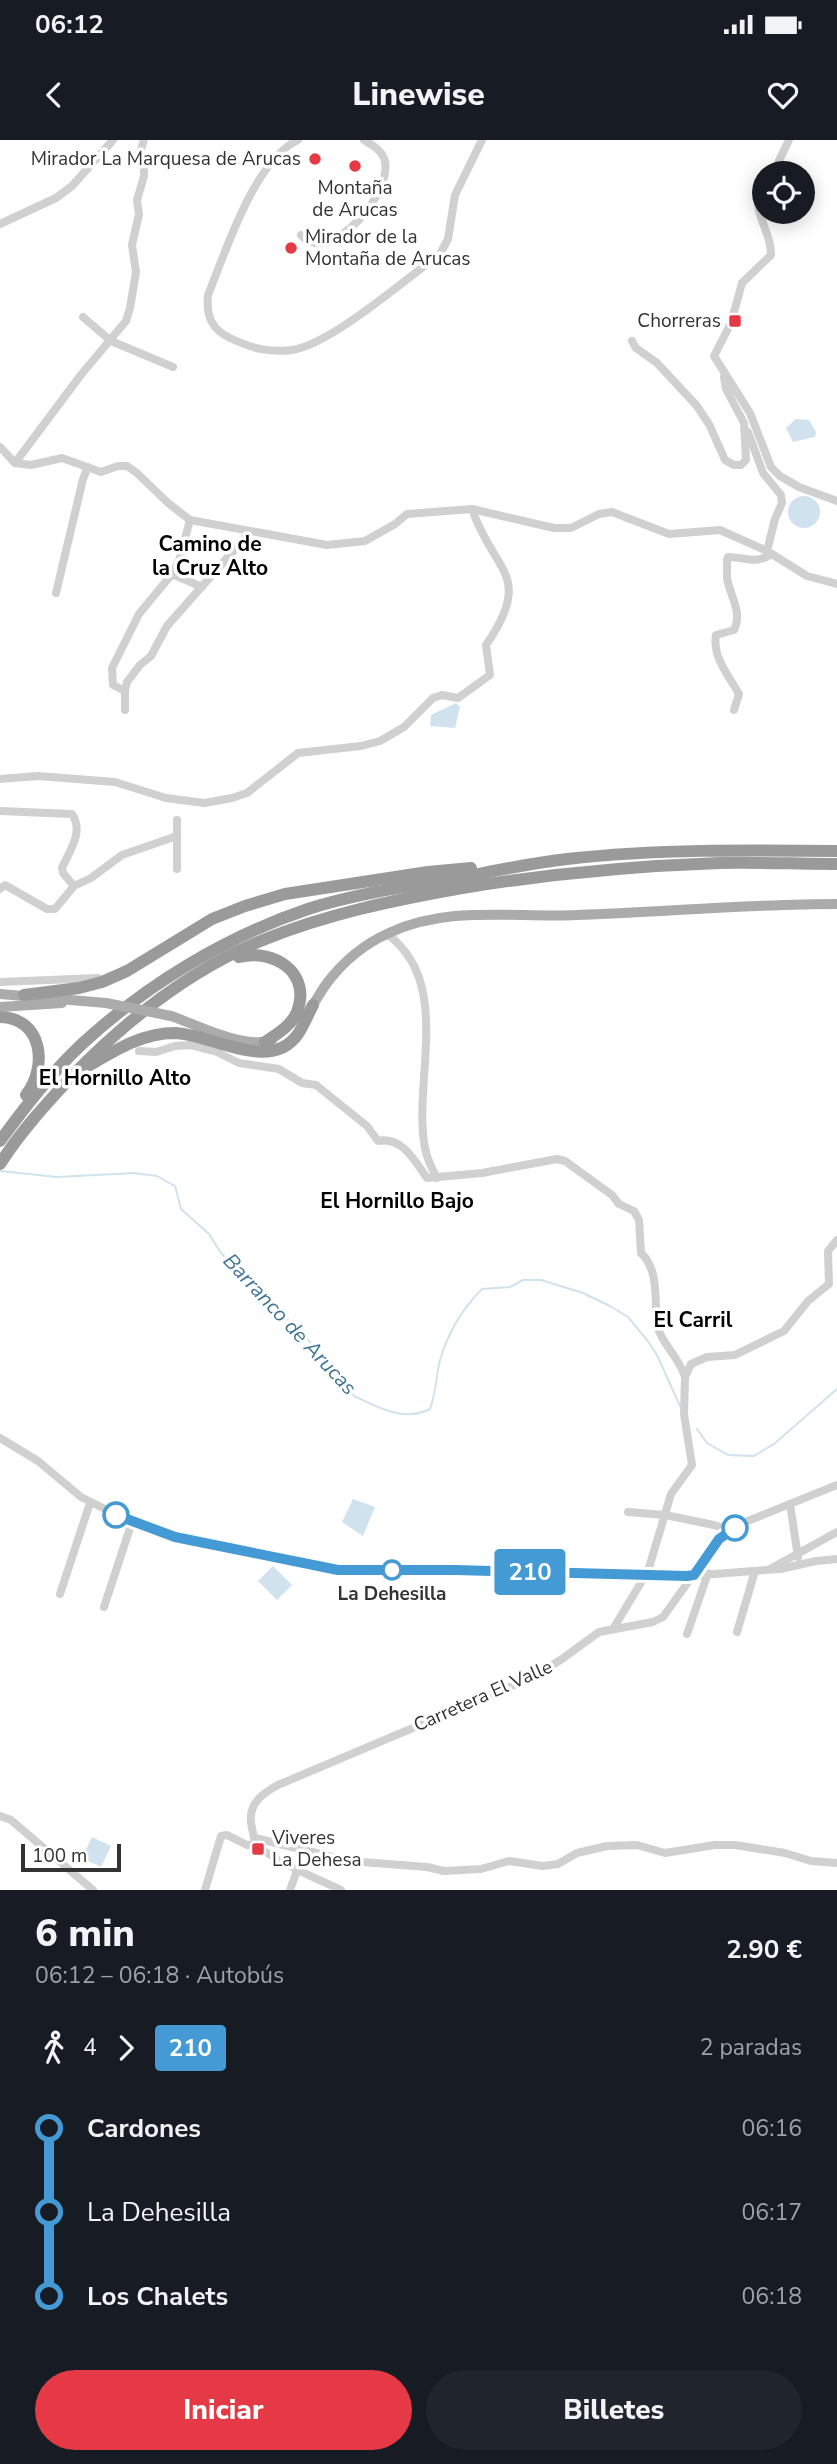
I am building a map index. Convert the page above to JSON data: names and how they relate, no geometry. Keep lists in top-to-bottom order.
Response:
{
  "streets": {
    "street": ["Carretera El Valle"]
  },
  "districts": [
    "Camino de la Cruz Alto",
    "El Hornillo Alto",
    "El Hornillo Bajo",
    "El Carril"
  ],
  "water": ["Barranco de Arucas"],
  "places": {
    "other": [
      "Mirador La Marquesa de Arucas",
      "Montaña de Arucas",
      "Mirador de la Montaña de Arucas",
      "La Dehesilla"
    ],
    "transit": ["Chorreras", "Viveres La Dehesa"]
  },
  "lines": ["bus line 210"],
  "scale_bar": "100 m",
  "page": {
    "status": "06:12",
    "header": "Linewise",
    "on_map": "210",
    "scale": "100 m",
    "heading": ["6 min", "06:12 – 06:18 · Autobús", "2.90 €"],
    "legs": ["4", "210", "2 paradas"],
    "list": [
      {
        "name": "Cardones",
        "value": "06:16"
      },
      {
        "name": "La Dehesilla",
        "value": "06:17"
      },
      {
        "name": "Los Chalets",
        "value": "06:18"
      }
    ],
    "buttons": ["Iniciar", "Billetes"]
  }
}
